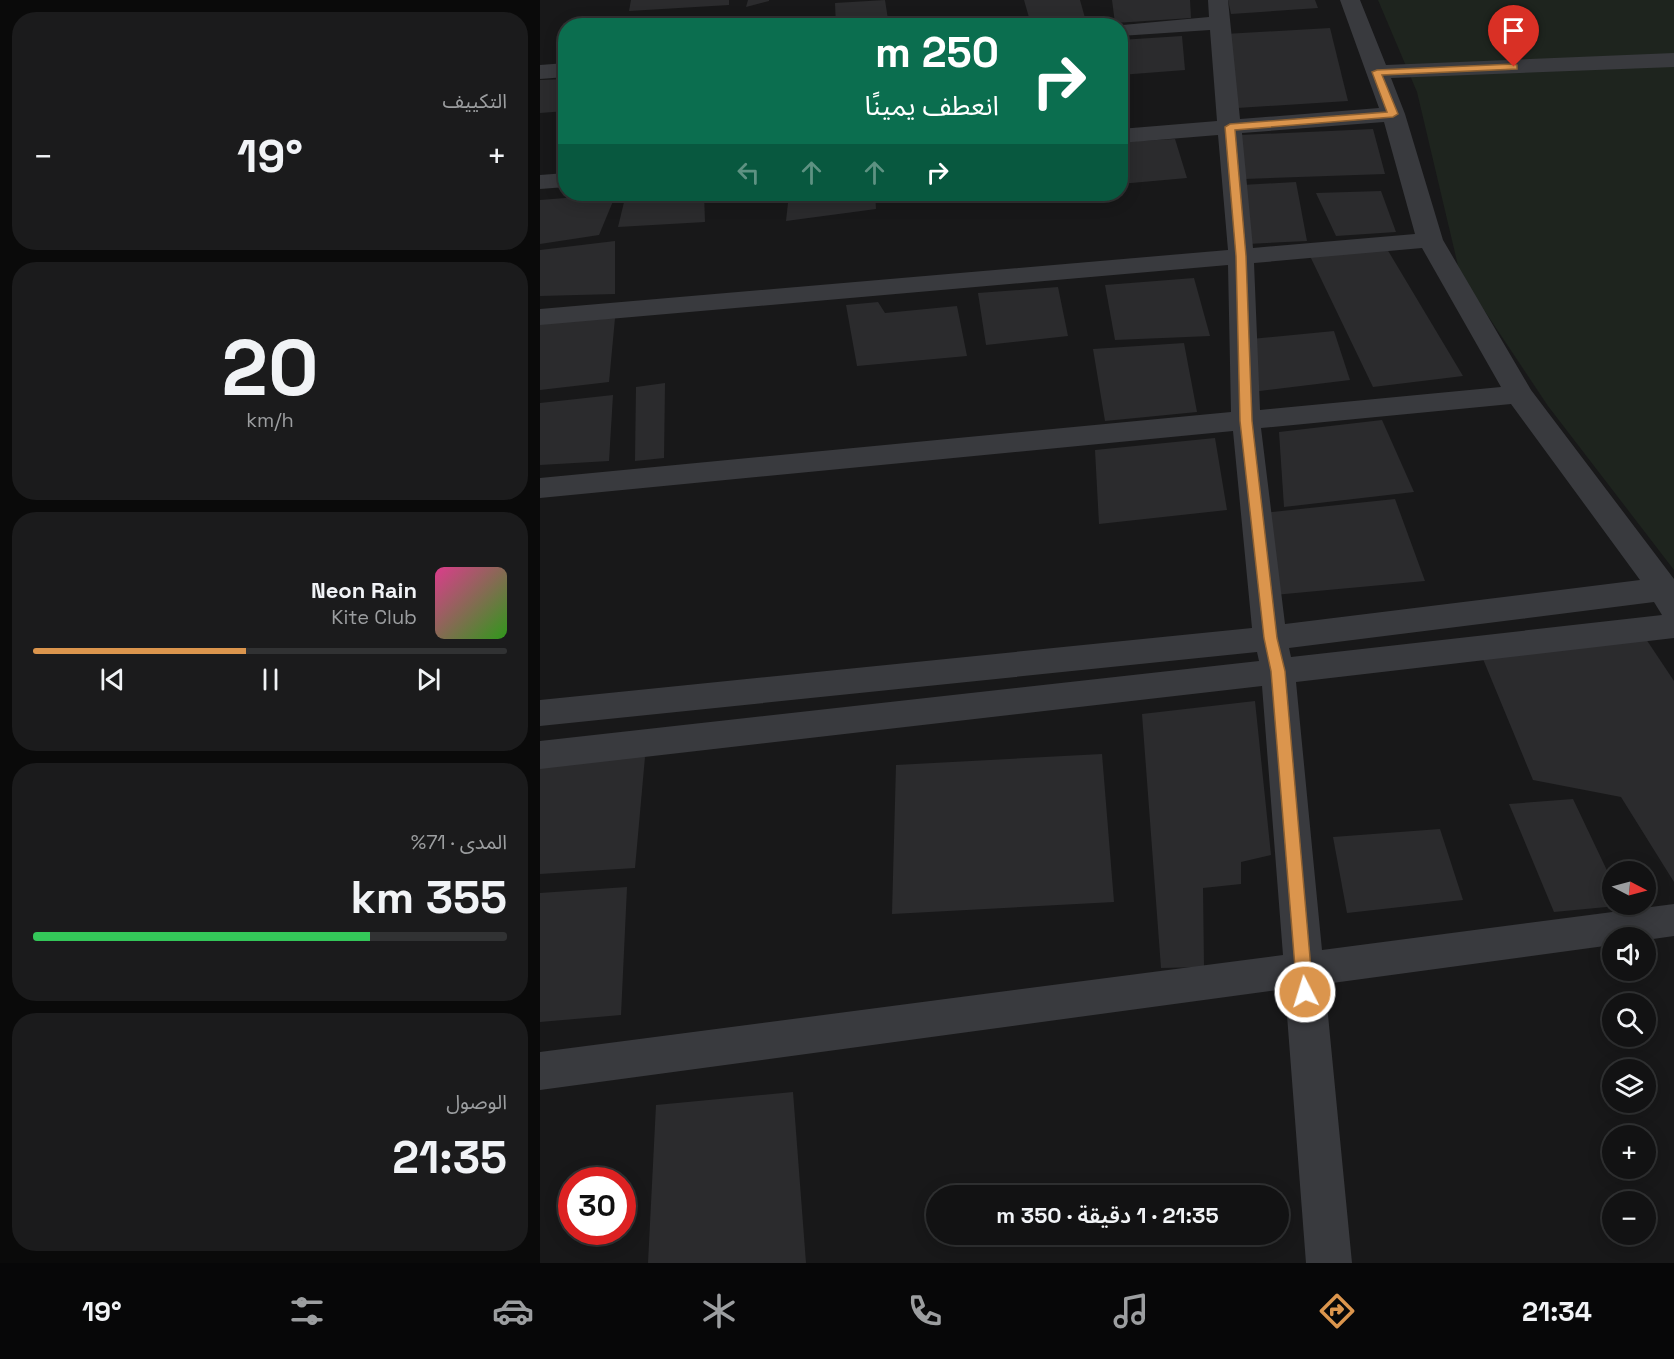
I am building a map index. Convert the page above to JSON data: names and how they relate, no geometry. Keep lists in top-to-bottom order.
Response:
{
  "north": "right",
  "page": {
    "tile": [
      "التكييف",
      ["20", "km/h"],
      ["المدى · 71%", "355 km"],
      ["الوصول", "21:35"]
    ],
    "turn": ["250 m", "انعطف يمينًا"],
    "heat": ["−", "19°", "+"],
    "song": ["Neon Rain", "Kite Club"],
    "map_buttons": ["+", "−"],
    "limit": "30",
    "trip": "21:35 · 1 دقيقة · 350 m",
    "tabs": ["21:34", "19°"]
  }
}
